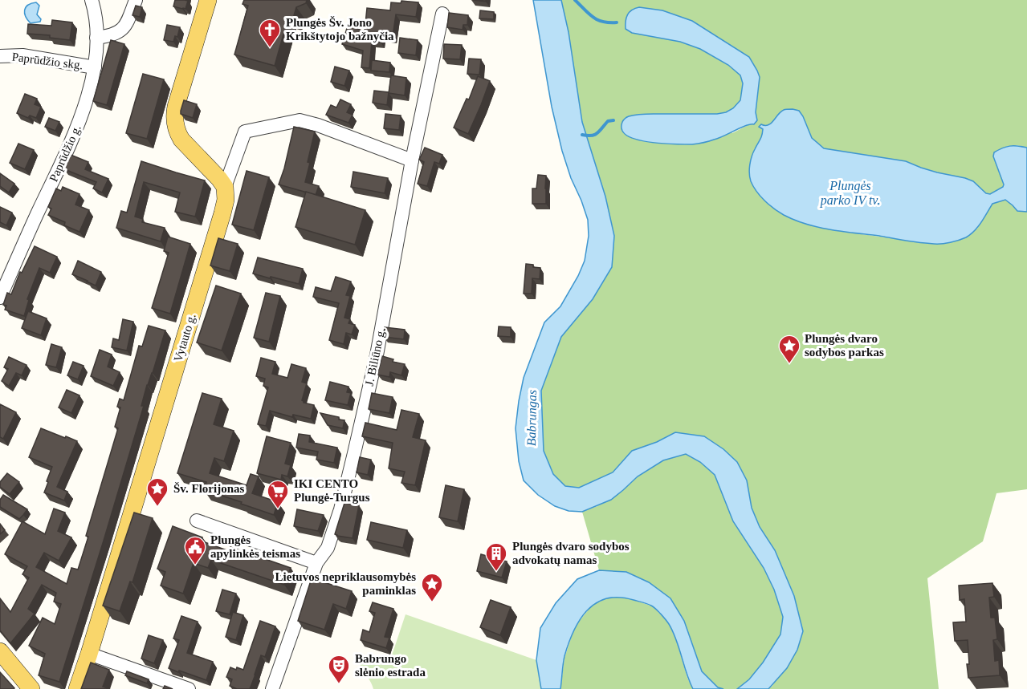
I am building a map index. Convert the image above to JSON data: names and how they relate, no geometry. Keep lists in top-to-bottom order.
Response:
{
  "streets": {
    "main road": ["Vytauto g."],
    "street": ["Paprūdžio skg.", "Paprūdžio g.", "J. Biliūno g."]
  },
  "crossings": [
    ["Paprūdžio skg.", "Paprūdžio g."]
  ],
  "water": ["Plungės parko IV tv.", "Babrungas"],
  "places": {
    "church": ["Plungės Šv. Jono Krikštytojo bažnyčia"],
    "place": ["Plungės dvaro sodybos parkas", "Šv. Florijonas", "Lietuvos nepriklausomybės paminklas"],
    "supermarket": ["IKI CENTO Plungė-Turgus"],
    "public building": ["Plungės apylinkės teismas"],
    "building": ["Plungės dvaro sodybos advokatų namas"],
    "theatre": ["Babrungo slėnio estrada"]
  }
}
